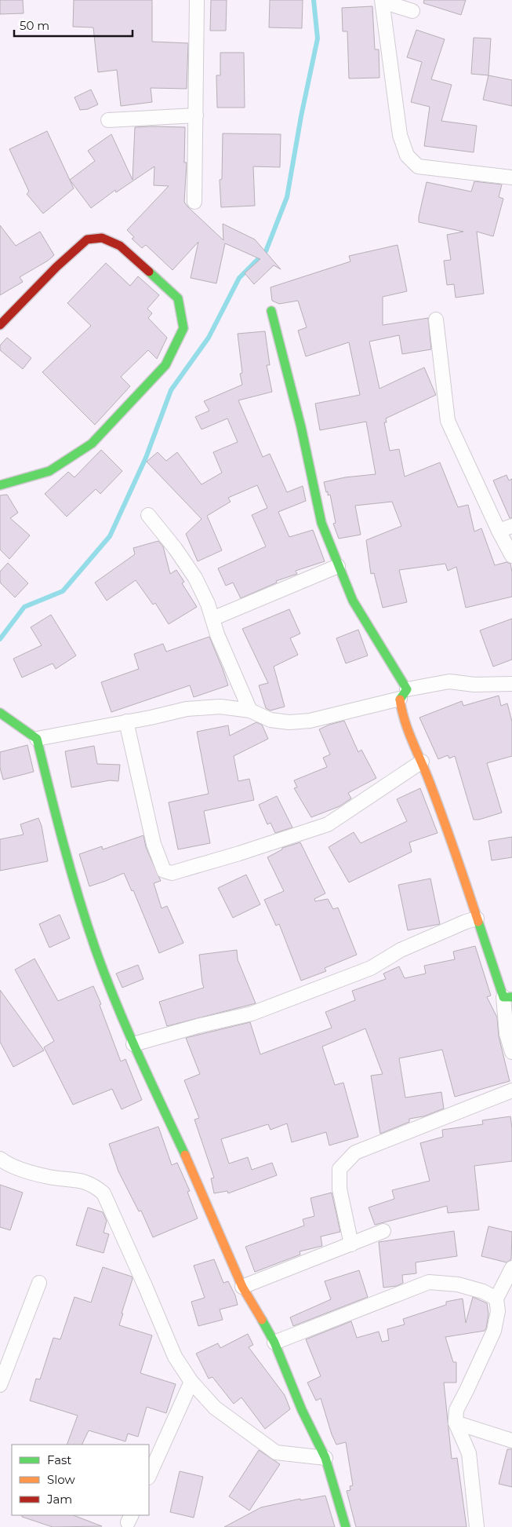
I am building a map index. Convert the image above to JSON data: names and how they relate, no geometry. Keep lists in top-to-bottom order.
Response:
{
  "legend": ["Fast", "Slow", "Jam"],
  "scale_bar": "50 m"
}
